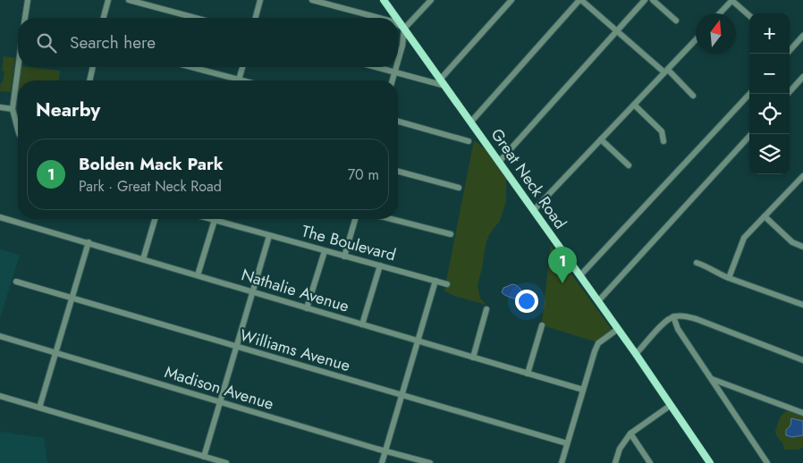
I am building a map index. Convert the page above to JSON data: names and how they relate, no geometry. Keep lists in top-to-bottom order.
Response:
{
  "streets": {
    "main road": ["Great Neck Road"],
    "street": [
      "The Boulevard",
      "Nathalie Avenue",
      "Williams Avenue",
      "Madison Avenue"
    ]
  },
  "north": "top",
  "page": {
    "map_buttons": ["+", "−"],
    "search": "Search here",
    "heading": "Nearby",
    "list": [
      {
        "mark": "1",
        "name": "Bolden Mack Park",
        "note": "Park · Great Neck Road",
        "value": "70 m"
      }
    ],
    "pins": "1"
  }
}
